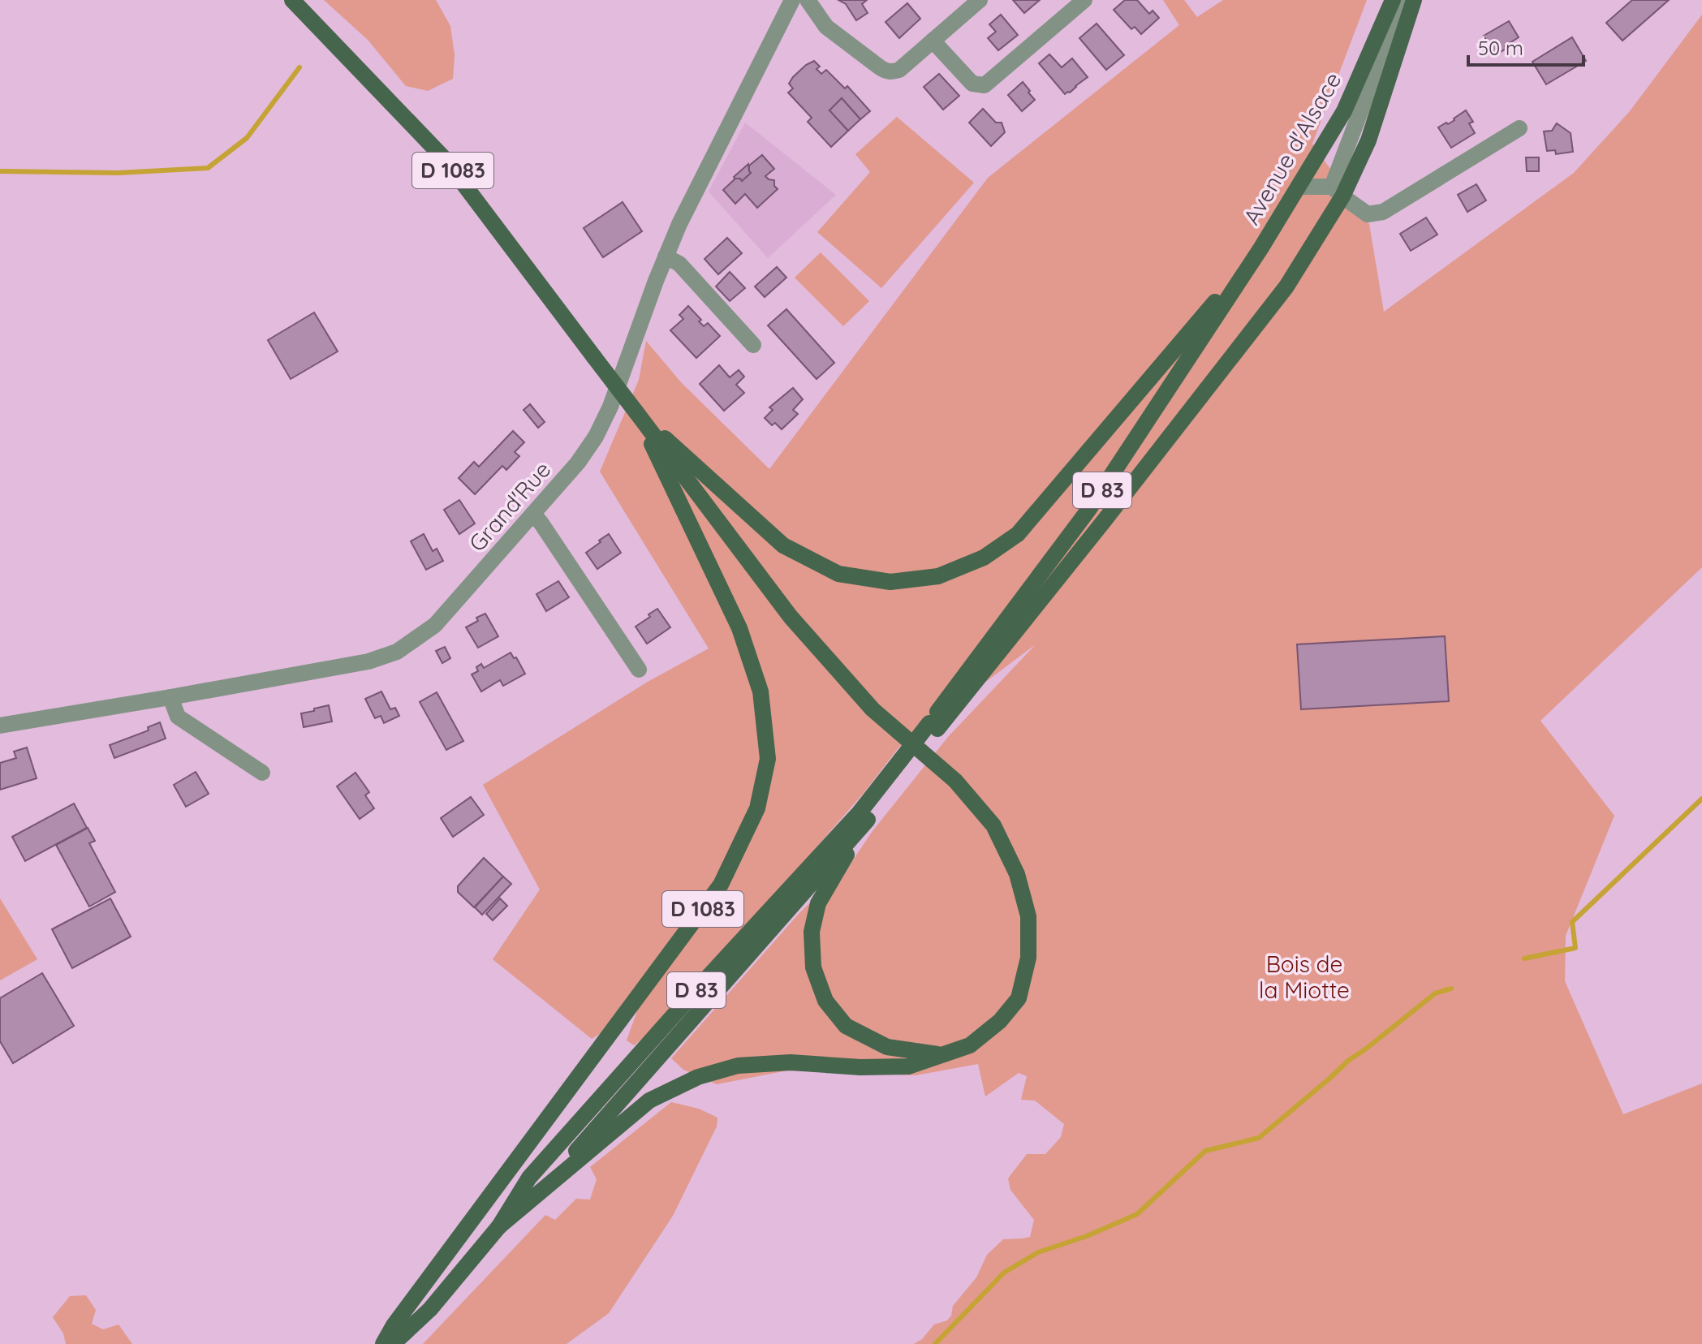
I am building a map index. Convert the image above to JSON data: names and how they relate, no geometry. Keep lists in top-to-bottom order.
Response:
{
  "streets": {
    "main road": ["Avenue d'Alsace", "D 1083", "D 83"],
    "street": ["Grand'Rue"]
  },
  "crossings": [
    ["Avenue d'Alsace", "D 1083"],
    ["Avenue d'Alsace", "D 83"],
    ["D 1083", "D 83"]
  ],
  "parks": ["Bois de la Miotte"],
  "scale_bar": "50 m"
}
